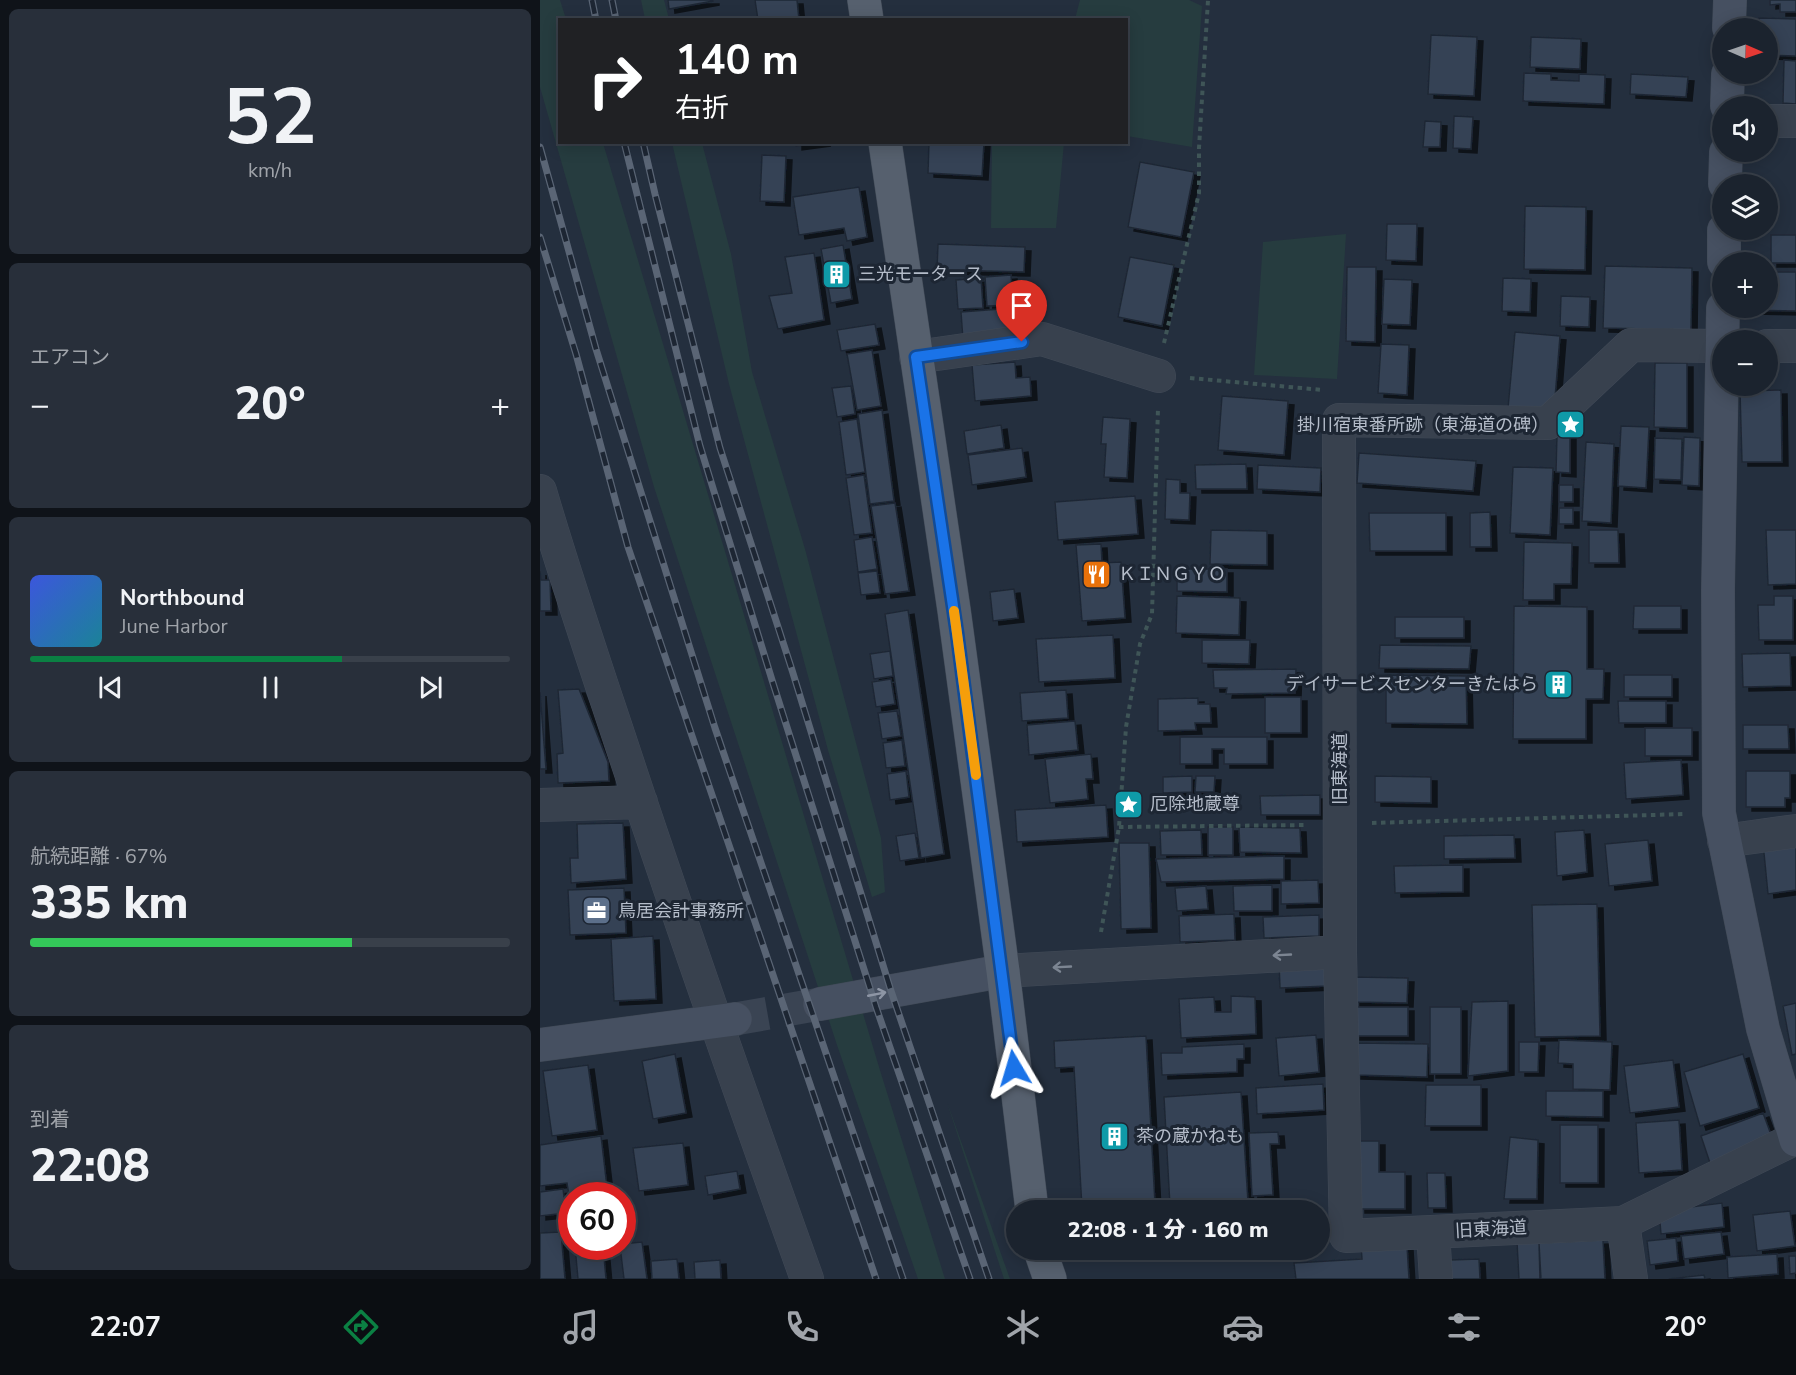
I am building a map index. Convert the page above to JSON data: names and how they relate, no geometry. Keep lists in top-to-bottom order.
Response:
{
  "streets": {
    "street": ["旧東海道"]
  },
  "places": {
    "building": ["三光モータース", "デイサービスセンターきたはら", "茶の蔵かねも"],
    "place": ["掛川宿東番所跡（東海道の碑）", "厄除地蔵尊"],
    "restaurant": ["ＫＩＮＧＹＯ"],
    "office": ["鳥居会計事務所"]
  },
  "north": "right",
  "page": {
    "tile": [
      ["52", "km/h"],
      "エアコン",
      ["航続距離 · 67%", "335 km"],
      ["到着", "22:08"]
    ],
    "map_buttons": ["+", "−"],
    "turn": ["140 m", "右折"],
    "heat": ["−", "20°", "+"],
    "song": ["Northbound", "June Harbor"],
    "limit": "60",
    "trip": "22:08 · 1 分 · 160 m",
    "tabs": ["22:07", "20°"]
  }
}
